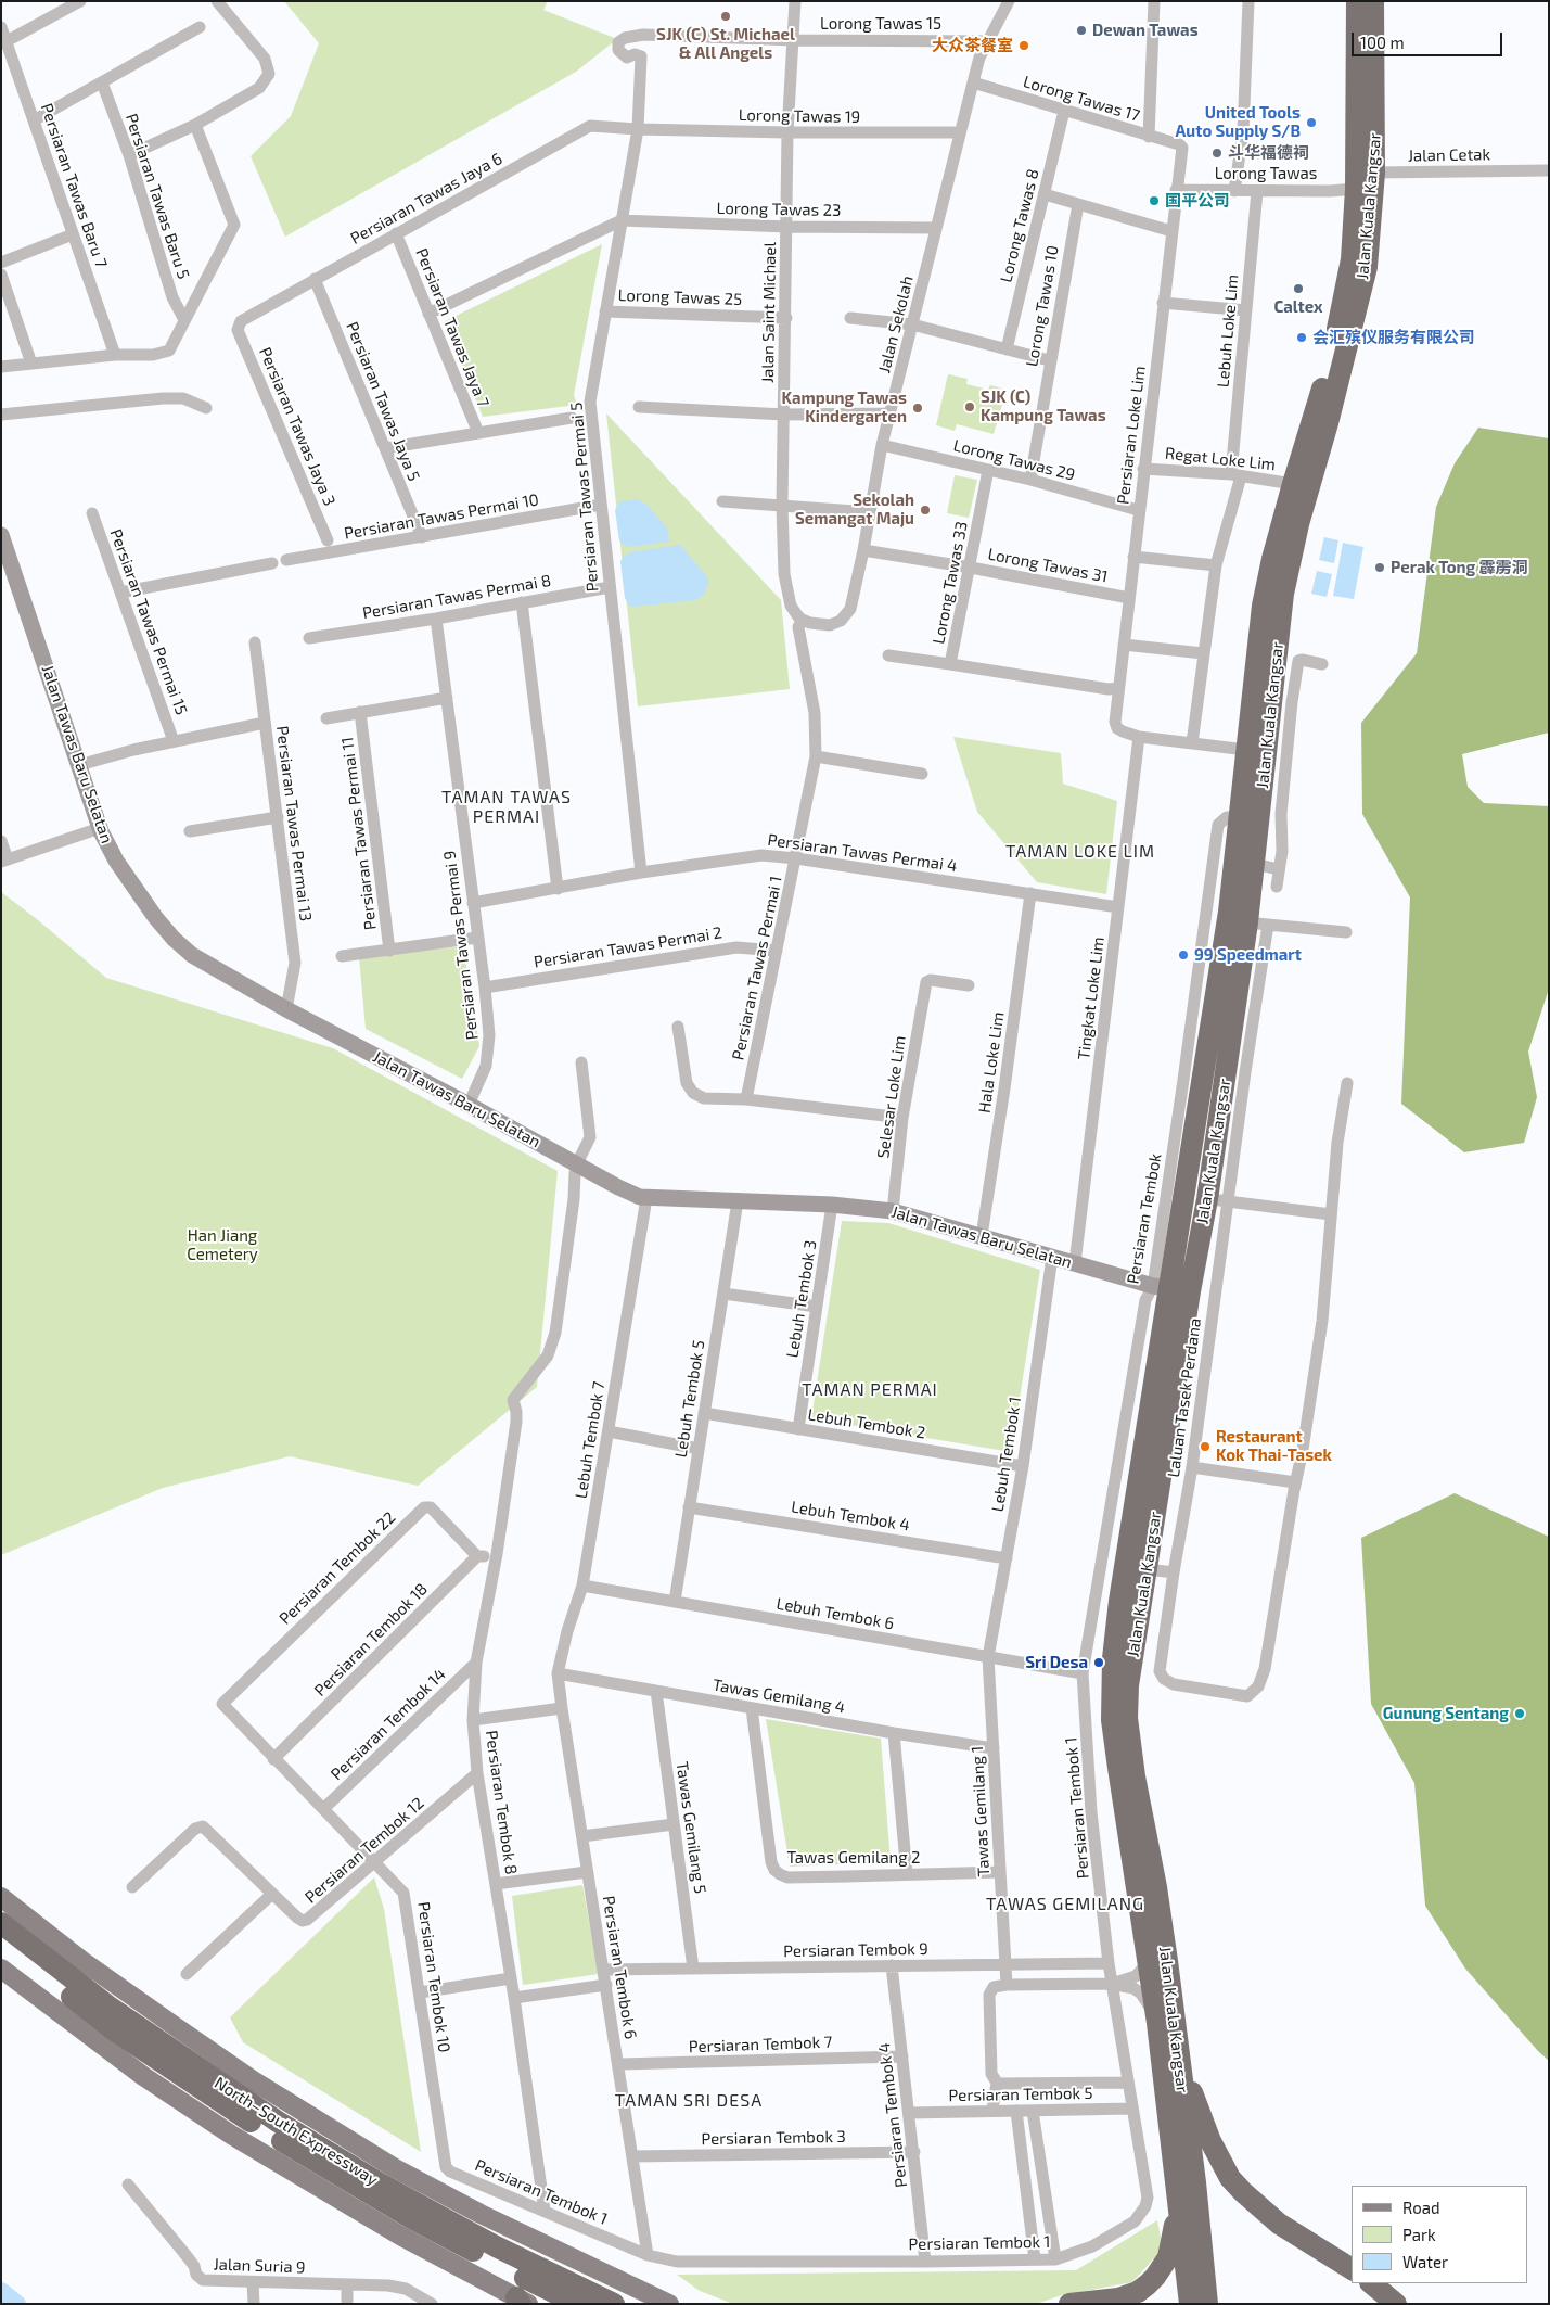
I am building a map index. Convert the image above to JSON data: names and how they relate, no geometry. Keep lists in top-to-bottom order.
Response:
{
  "streets": {
    "highway": ["Jalan Kuala Kangsar", "North–South Expressway"],
    "street": [
      "Lorong Tawas 15",
      "Lorong Tawas 17",
      "Lorong Tawas 19",
      "Jalan Cetak",
      "Lorong Tawas",
      "Persiaran Tawas Baru 7",
      "Persiaran Tawas Baru 5",
      "Persiaran Tawas Jaya 6",
      "Lorong Tawas 23",
      "Lorong Tawas 8",
      "Lorong Tawas 25",
      "Lorong Tawas 10",
      "Jalan Saint Michael",
      "Jalan Sekolah",
      "Persiaran Tawas Jaya 7",
      "Lebuh Loke Lim",
      "Persiaran Tawas Jaya 5",
      "Persiaran Tawas Jaya 3",
      "Persiaran Loke Lim",
      "Regat Loke Lim",
      "Lorong Tawas 29",
      "Persiaran Tawas Permai 5",
      "Persiaran Tawas Permai 10",
      "Lorong Tawas 31",
      "Lorong Tawas 33",
      "Persiaran Tawas Permai 8",
      "Persiaran Tawas Permai 15",
      "Jalan Tawas Baru Selatan",
      "Persiaran Tawas Permai 13",
      "Persiaran Tawas Permai 11",
      "Persiaran Tawas Permai 4",
      "Persiaran Tawas Permai 9",
      "Persiaran Tawas Permai 2",
      "Persiaran Tawas Permai 1",
      "Tingkat Loke Lim",
      "Hala Loke Lim",
      "Selesar Loke Lim",
      "Persiaran Tembok",
      "Lebuh Tembok 3",
      "Laluan Tasek Perdana",
      "Lebuh Tembok 5",
      "Lebuh Tembok 2",
      "Lebuh Tembok 7",
      "Lebuh Tembok 1",
      "Lebuh Tembok 4",
      "Persiaran Tembok 22",
      "Lebuh Tembok 6",
      "Persiaran Tembok 18",
      "Tawas Gemilang 4",
      "Persiaran Tembok 14",
      "Persiaran Tembok 8",
      "Persiaran Tembok 1",
      "Tawas Gemilang 1",
      "Tawas Gemilang 5",
      "Persiaran Tembok 12",
      "Tawas Gemilang 2",
      "Persiaran Tembok 9",
      "Persiaran Tembok 6",
      "Persiaran Tembok 10",
      "Persiaran Tembok 7",
      "Persiaran Tembok 5",
      "Persiaran Tembok 4",
      "Persiaran Tembok 3",
      "Jalan Suria 9"
    ]
  },
  "crossings": [
    ["Lorong Tawas 15", "Jalan Saint Michael"],
    ["Lorong Tawas 15", "Jalan Sekolah"],
    ["Lorong Tawas 15", "Persiaran Tawas Permai 5"],
    ["Lorong Tawas 17", "Lorong Tawas 8"],
    ["Lorong Tawas 17", "Jalan Sekolah"],
    ["Lorong Tawas 17", "Persiaran Loke Lim"],
    ["Lorong Tawas 19", "Persiaran Tawas Jaya 6"],
    ["Lorong Tawas 19", "Jalan Saint Michael"],
    ["Lorong Tawas 19", "Jalan Sekolah"],
    ["Lorong Tawas 19", "Persiaran Tawas Permai 5"],
    ["Jalan Cetak", "Jalan Kuala Kangsar"],
    ["Lorong Tawas", "Jalan Kuala Kangsar"],
    ["Lorong Tawas", "Lebuh Loke Lim"],
    ["Lorong Tawas", "Persiaran Loke Lim"],
    ["Persiaran Tawas Jaya 6", "Persiaran Tawas Jaya 7"],
    ["Persiaran Tawas Jaya 6", "Persiaran Tawas Jaya 5"],
    ["Persiaran Tawas Jaya 6", "Persiaran Tawas Jaya 3"],
    ["Persiaran Tawas Jaya 6", "Persiaran Tawas Permai 5"],
    ["Jalan Kuala Kangsar", "Regat Loke Lim"],
    ["Jalan Kuala Kangsar", "Jalan Tawas Baru Selatan"],
    ["Jalan Kuala Kangsar", "Persiaran Tembok"],
    ["Jalan Kuala Kangsar", "Laluan Tasek Perdana"],
    ["Lorong Tawas 23", "Jalan Saint Michael"],
    ["Lorong Tawas 23", "Jalan Sekolah"],
    ["Lorong Tawas 23", "Persiaran Tawas Permai 5"],
    ["Lorong Tawas 25", "Jalan Saint Michael"],
    ["Lorong Tawas 25", "Persiaran Tawas Permai 5"],
    ["Lorong Tawas 10", "Lorong Tawas 29"],
    ["Jalan Saint Michael", "Jalan Sekolah"],
    ["Jalan Saint Michael", "Persiaran Tawas Permai 1"],
    ["Jalan Sekolah", "Lorong Tawas 29"],
    ["Jalan Sekolah", "Lorong Tawas 31"],
    ["Jalan Sekolah", "Persiaran Tawas Permai 1"],
    ["Lebuh Loke Lim", "Regat Loke Lim"],
    ["Persiaran Tawas Jaya 5", "Persiaran Tawas Permai 10"],
    ["Persiaran Loke Lim", "Regat Loke Lim"],
    ["Persiaran Loke Lim", "Lorong Tawas 29"],
    ["Persiaran Loke Lim", "Lorong Tawas 31"],
    ["Persiaran Loke Lim", "Lorong Tawas 33"],
    ["Persiaran Loke Lim", "Tingkat Loke Lim"],
    ["Lorong Tawas 29", "Lorong Tawas 33"],
    ["Persiaran Tawas Permai 5", "Persiaran Tawas Permai 10"],
    ["Persiaran Tawas Permai 5", "Persiaran Tawas Permai 8"],
    ["Persiaran Tawas Permai 5", "Persiaran Tawas Permai 4"],
    ["Lorong Tawas 31", "Lorong Tawas 33"],
    ["Persiaran Tawas Permai 8", "Persiaran Tawas Permai 9"],
    ["Jalan Tawas Baru Selatan", "Persiaran Tawas Permai 13"],
    ["Jalan Tawas Baru Selatan", "Persiaran Tawas Permai 9"],
    ["Jalan Tawas Baru Selatan", "Tingkat Loke Lim"],
    ["Jalan Tawas Baru Selatan", "Hala Loke Lim"],
    ["Jalan Tawas Baru Selatan", "Selesar Loke Lim"],
    ["Jalan Tawas Baru Selatan", "Persiaran Tembok"],
    ["Jalan Tawas Baru Selatan", "Lebuh Tembok 3"],
    ["Jalan Tawas Baru Selatan", "Lebuh Tembok 5"],
    ["Jalan Tawas Baru Selatan", "Lebuh Tembok 7"],
    ["Jalan Tawas Baru Selatan", "Lebuh Tembok 1"],
    ["Jalan Tawas Baru Selatan", "Persiaran Tembok 8"],
    ["Persiaran Tawas Permai 4", "Persiaran Tawas Permai 9"],
    ["Persiaran Tawas Permai 4", "Persiaran Tawas Permai 1"],
    ["Persiaran Tawas Permai 4", "Tingkat Loke Lim"],
    ["Persiaran Tawas Permai 4", "Hala Loke Lim"],
    ["Persiaran Tawas Permai 9", "Persiaran Tawas Permai 2"],
    ["Persiaran Tawas Permai 2", "Persiaran Tawas Permai 1"],
    ["Persiaran Tembok", "Lebuh Tembok 6"],
    ["Persiaran Tembok", "Persiaran Tembok 1"],
    ["Lebuh Tembok 3", "Lebuh Tembok 2"],
    ["Lebuh Tembok 5", "Lebuh Tembok 2"],
    ["Lebuh Tembok 5", "Lebuh Tembok 4"],
    ["Lebuh Tembok 5", "Lebuh Tembok 6"],
    ["Lebuh Tembok 2", "Lebuh Tembok 1"],
    ["Lebuh Tembok 7", "Lebuh Tembok 6"],
    ["Lebuh Tembok 7", "Tawas Gemilang 4"],
    ["Lebuh Tembok 7", "Persiaran Tembok 6"],
    ["Lebuh Tembok 1", "Lebuh Tembok 4"],
    ["Lebuh Tembok 1", "Lebuh Tembok 6"],
    ["Lebuh Tembok 1", "Tawas Gemilang 1"],
    ["Persiaran Tembok 22", "Persiaran Tembok 18"],
    ["Persiaran Tembok 22", "Persiaran Tembok 10"],
    ["Lebuh Tembok 6", "Persiaran Tembok 1"],
    ["Lebuh Tembok 6", "Tawas Gemilang 1"],
    ["Persiaran Tembok 18", "Persiaran Tembok 10"],
    ["Tawas Gemilang 4", "Tawas Gemilang 1"],
    ["Tawas Gemilang 4", "Tawas Gemilang 5"],
    ["Tawas Gemilang 4", "Tawas Gemilang 2"],
    ["Tawas Gemilang 4", "Persiaran Tembok 6"],
    ["Persiaran Tembok 14", "Persiaran Tembok 8"],
    ["Persiaran Tembok 14", "Persiaran Tembok 10"],
    ["Persiaran Tembok 8", "Persiaran Tembok 1"],
    ["Persiaran Tembok 8", "Persiaran Tembok 12"],
    ["Persiaran Tembok 1", "Persiaran Tembok 9"],
    ["Persiaran Tembok 1", "Persiaran Tembok 6"],
    ["Persiaran Tembok 1", "Persiaran Tembok 10"],
    ["Persiaran Tembok 1", "Persiaran Tembok 5"],
    ["Persiaran Tembok 1", "Persiaran Tembok 4"],
    ["Tawas Gemilang 1", "Tawas Gemilang 2"],
    ["Tawas Gemilang 1", "Persiaran Tembok 9"],
    ["Tawas Gemilang 5", "Persiaran Tembok 9"],
    ["Persiaran Tembok 12", "Persiaran Tembok 10"],
    ["Persiaran Tembok 9", "Persiaran Tembok 6"],
    ["Persiaran Tembok 9", "Persiaran Tembok 4"],
    ["Persiaran Tembok 6", "Persiaran Tembok 7"],
    ["Persiaran Tembok 6", "Persiaran Tembok 3"],
    ["Persiaran Tembok 7", "Persiaran Tembok 4"],
    ["Persiaran Tembok 5", "Persiaran Tembok 4"],
    ["Persiaran Tembok 4", "Persiaran Tembok 3"]
  ],
  "districts": [
    "TAMAN TAWAS PERMAI",
    "TAMAN LOKE LIM",
    "TAMAN PERMAI",
    "TAWAS GEMILANG",
    "TAMAN SRI DESA"
  ],
  "parks": ["Han Jiang Cemetery"],
  "places": [
    "SJK (C) St. Michael & All Angels",
    "Dewan Tawas",
    "大众茶餐室",
    "United Tools Auto Supply S/B",
    "斗华福德祠",
    "国平公司",
    "Caltex",
    "会汇殡仪服务有限公司",
    "SJK (C) Kampung Tawas",
    "Kampung Tawas Kindergarten",
    "Sekolah Semangat Maju",
    "Perak Tong 霹雳洞",
    "99 Speedmart",
    "Restaurant Kok Thai-Tasek",
    "Sri Desa",
    "Gunung Sentang"
  ],
  "legend": ["Road", "Park", "Water"],
  "scale_bar": "100 m"
}
